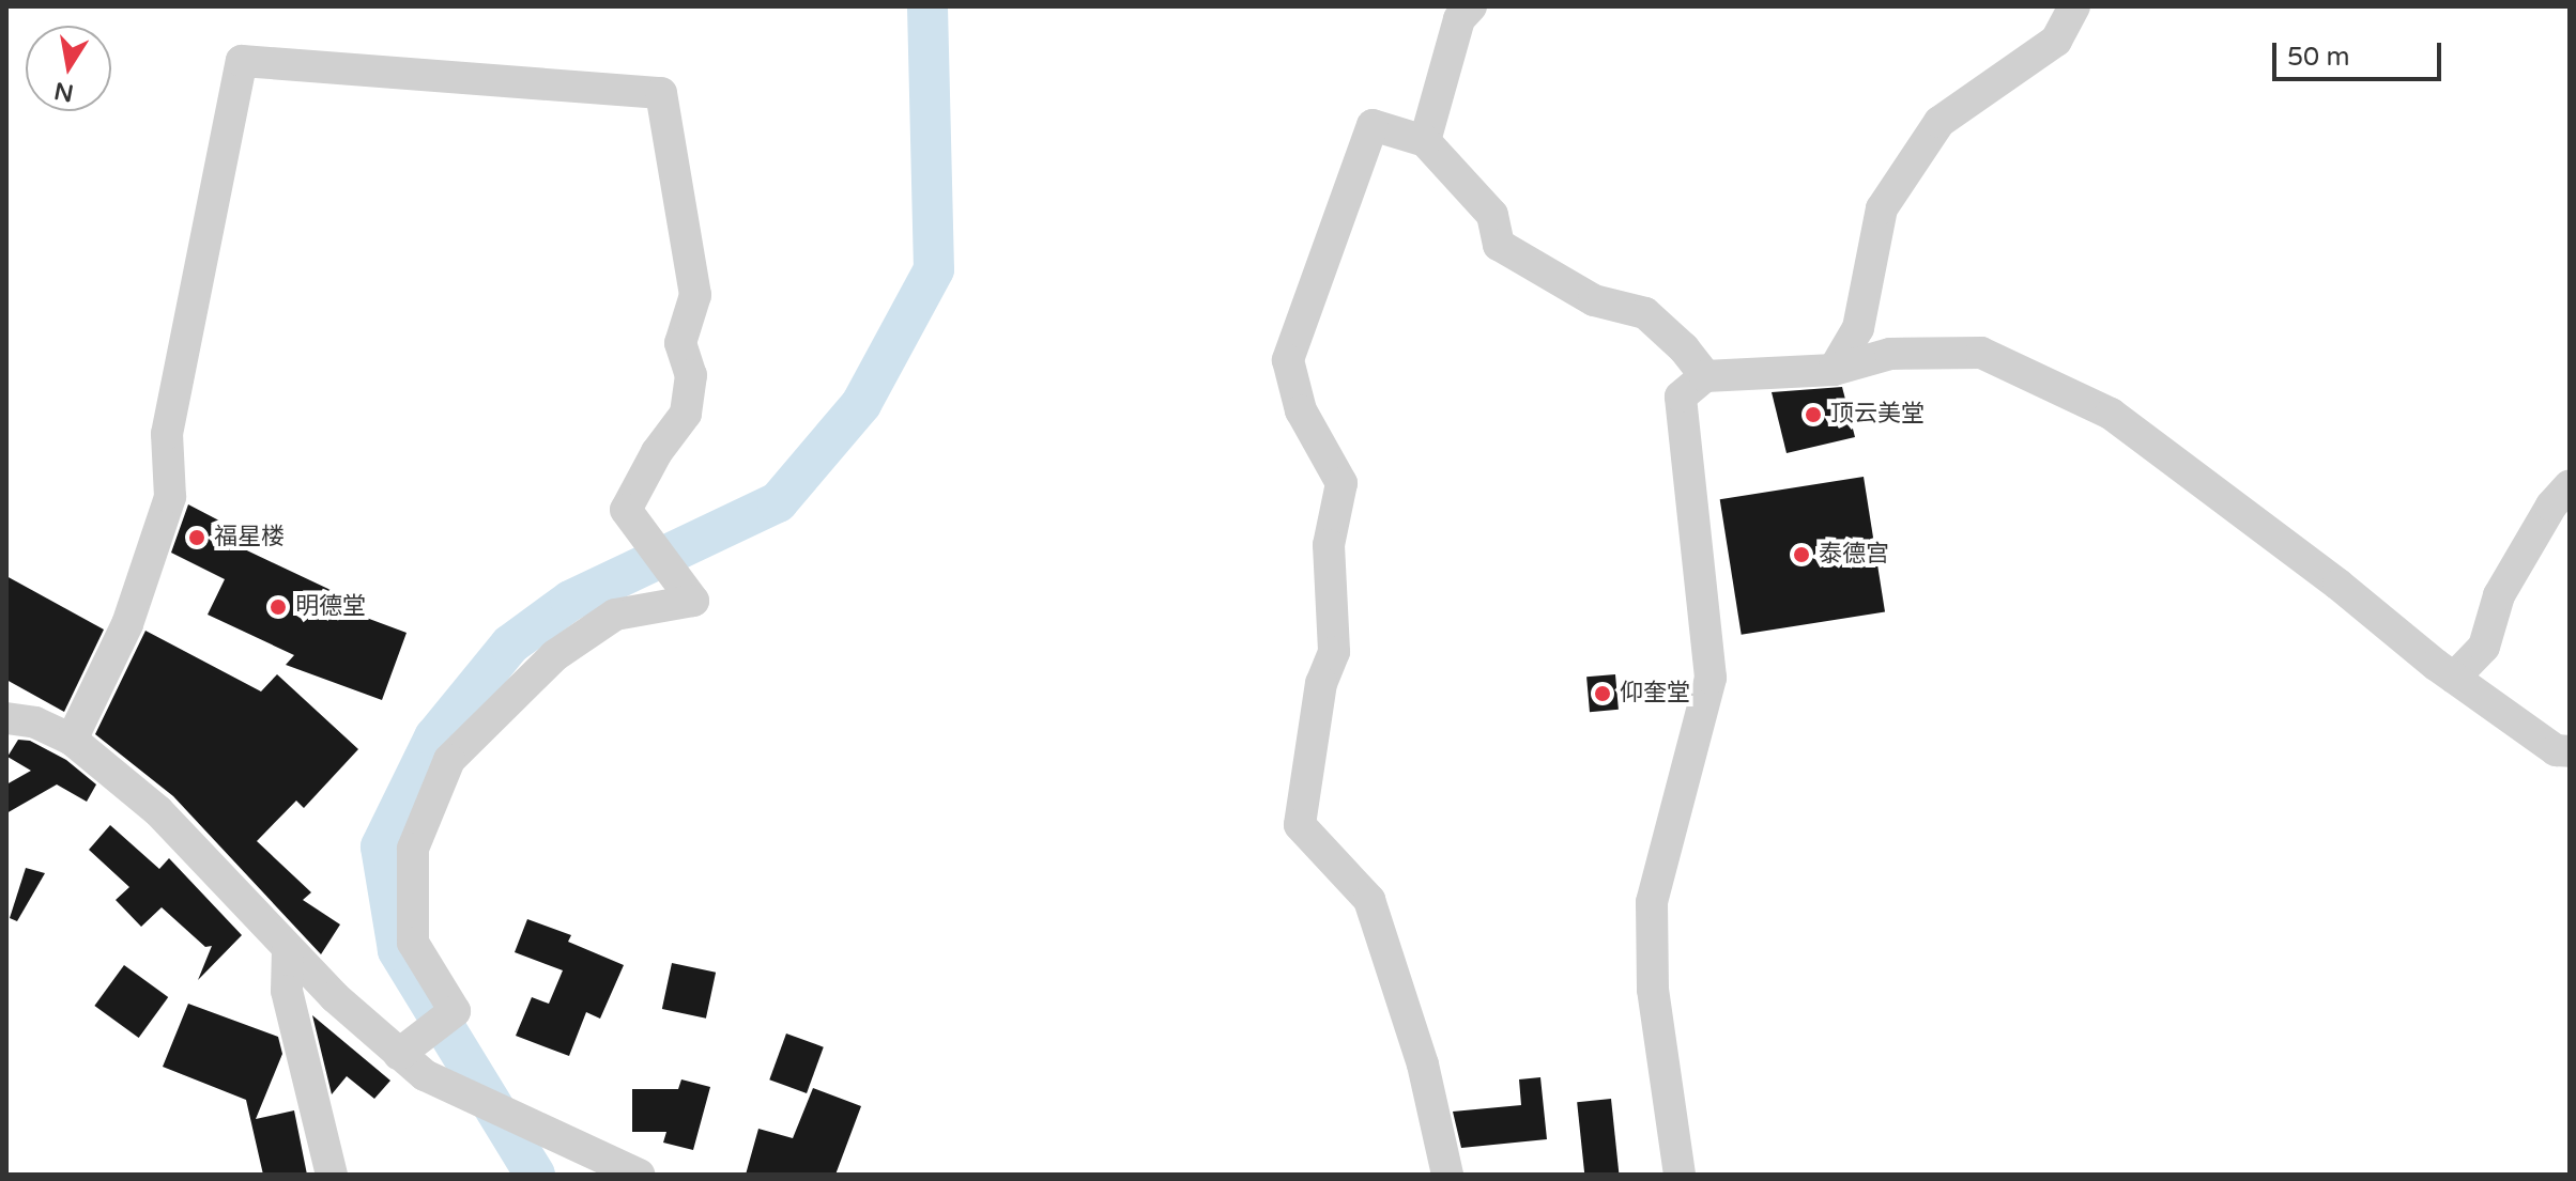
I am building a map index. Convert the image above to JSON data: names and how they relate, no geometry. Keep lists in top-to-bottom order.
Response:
{
  "places": [
    "顶云美堂",
    "福星楼",
    "泰德宫",
    "明德堂",
    "仰奎堂"
  ],
  "scale_bar": "50 m",
  "north": "bottom"
}
